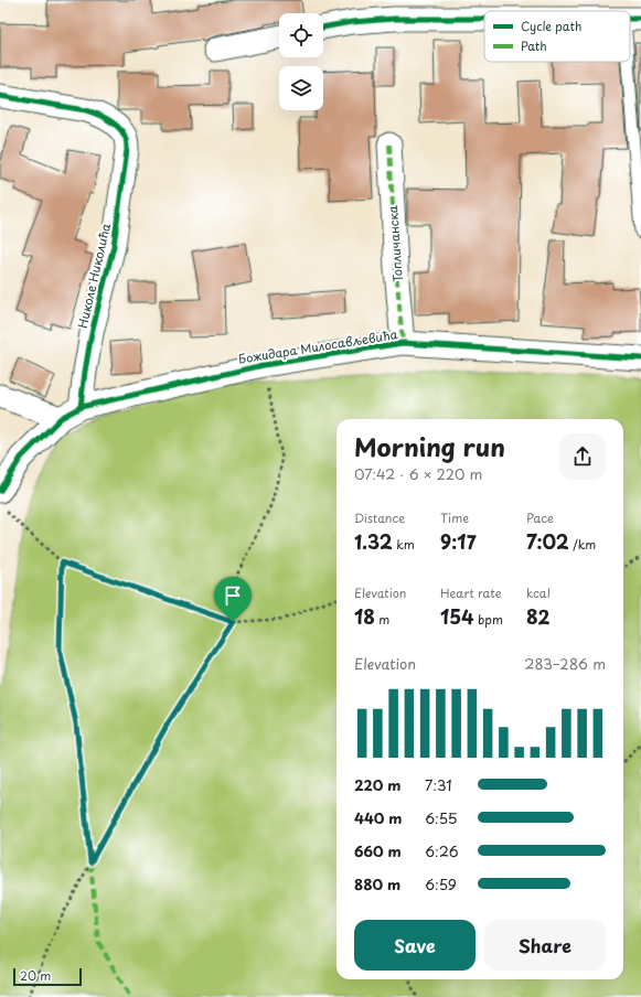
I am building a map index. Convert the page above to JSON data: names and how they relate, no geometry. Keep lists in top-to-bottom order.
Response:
{
  "streets": {
    "street": ["Топличанска", "Николе Николића", "Божидара Милосављевића"]
  },
  "crossings": [
    ["Топличанска", "Божидара Милосављевића"],
    ["Николе Николића", "Божидара Милосављевића"]
  ],
  "legend": ["Cycle path", "Path"],
  "scale_bar": "20 m",
  "page": {
    "heading": ["Morning run", "07:42 · 6 × 220 m"],
    "stats": [
      ["Distance", "1.32 km"],
      ["Time", "9:17"],
      ["Pace", "7:02 /km"],
      ["Elevation", "18 m"],
      ["Heart rate", "154 bpm"],
      ["kcal", "82"]
    ],
    "chart": ["Elevation", "283–286 m"],
    "list": [
      {
        "name": "220 m",
        "note": "7:31"
      },
      {
        "name": "440 m",
        "note": "6:55"
      },
      {
        "name": "660 m",
        "note": "6:26"
      },
      {
        "name": "880 m",
        "note": "6:59"
      }
    ],
    "buttons": ["Save", "Share"],
    "scale": "20 m"
  }
}
